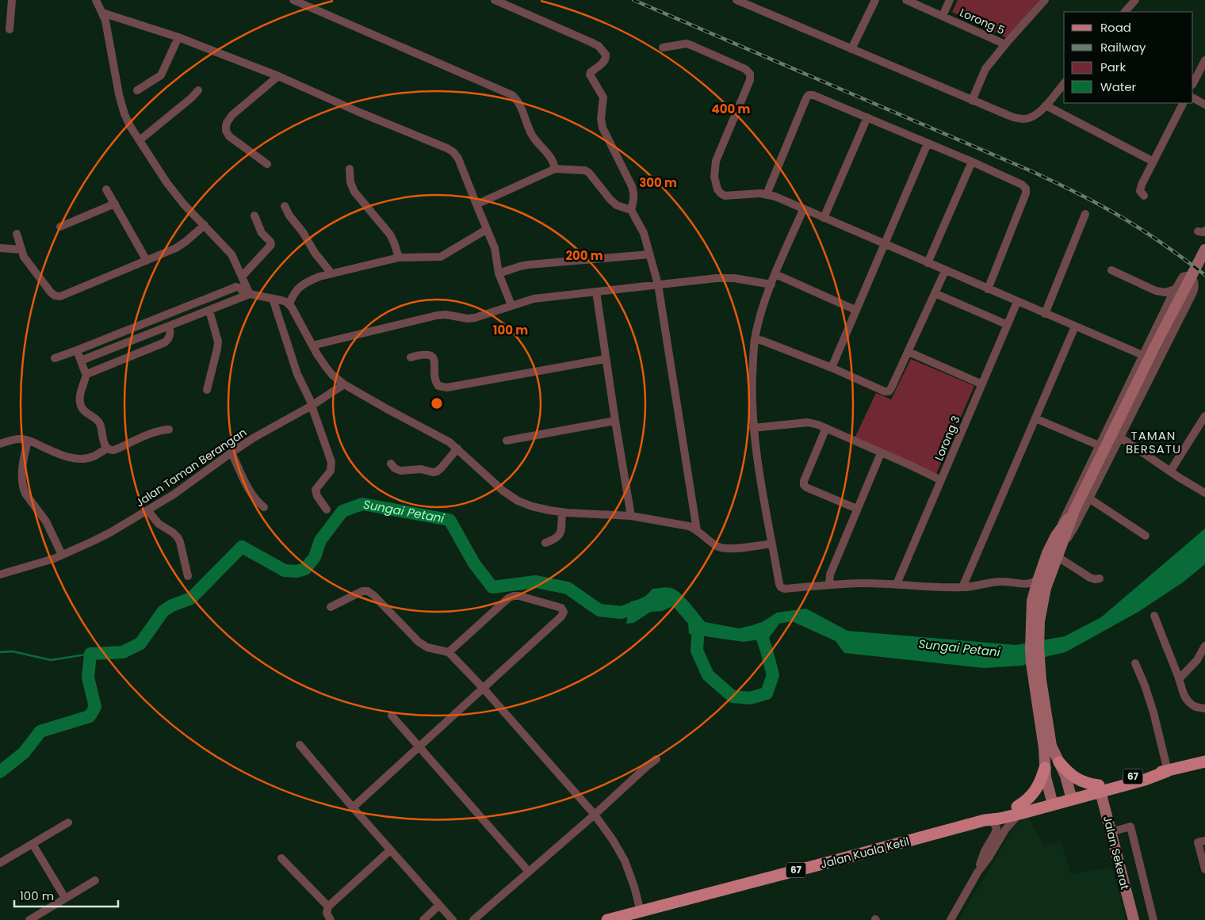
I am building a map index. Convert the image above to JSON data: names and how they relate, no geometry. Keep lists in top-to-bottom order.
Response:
{
  "streets": {
    "main road": ["67", "Jalan Kuala Ketil"],
    "street": [
      "Lorong 5",
      "Lorong 3",
      "Jalan Taman Berangan",
      "Jalan Sekerat"
    ]
  },
  "crossings": [
    ["Jalan Kuala Ketil", "Jalan Sekerat"]
  ],
  "districts": ["TAMAN BERSATU"],
  "water": ["Sungai Petani"],
  "legend": [
    "Road",
    "Railway",
    "Park",
    "Water"
  ],
  "scale_bar": "100 m",
  "rings": [
    "400 m",
    "300 m",
    "200 m",
    "100 m"
  ]
}
